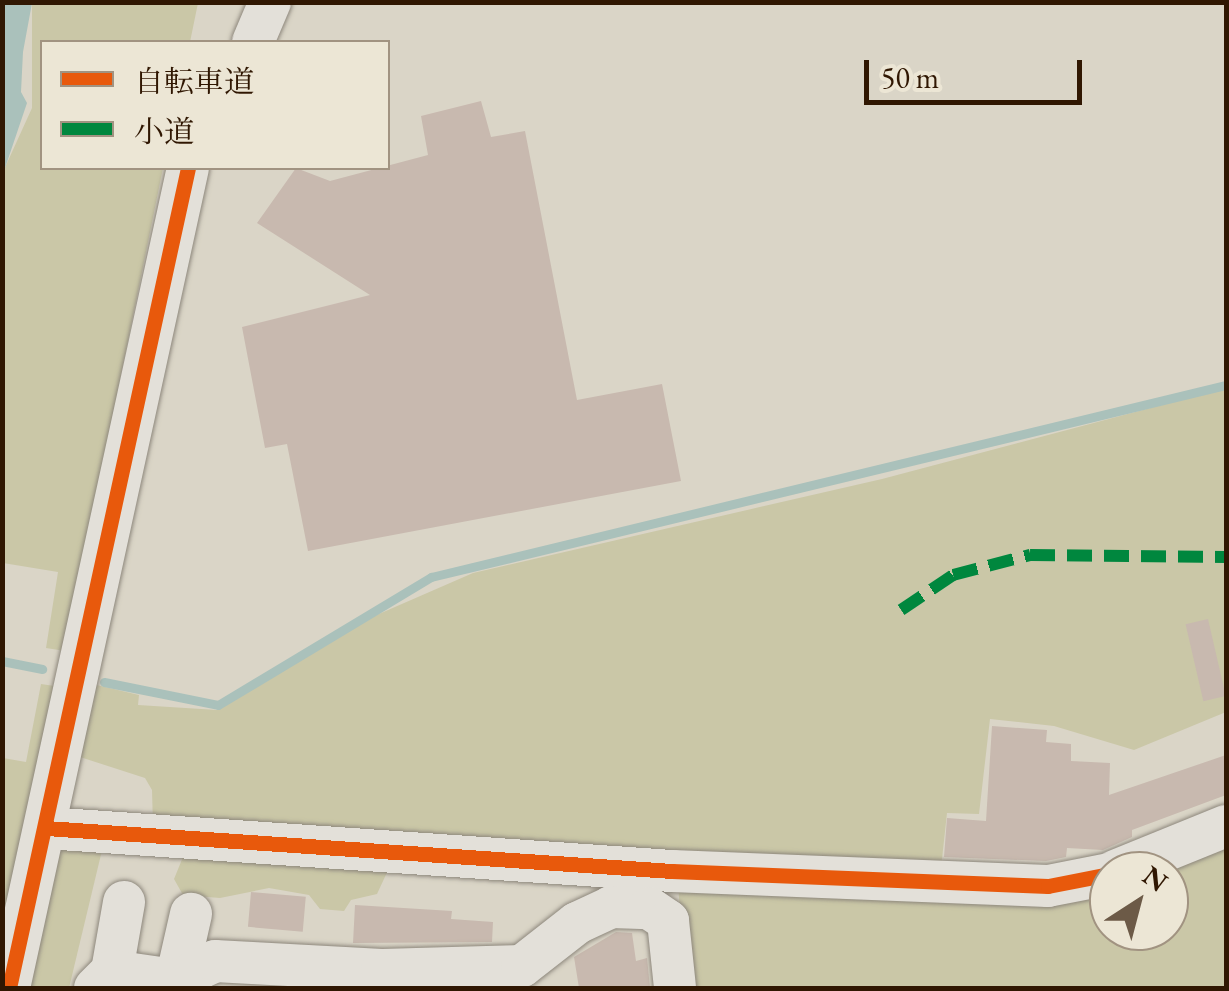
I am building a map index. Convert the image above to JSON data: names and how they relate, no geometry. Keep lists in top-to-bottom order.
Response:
{
  "legend": ["自転車道", "小道"],
  "scale_bar": "50 m",
  "north": "top right"
}
